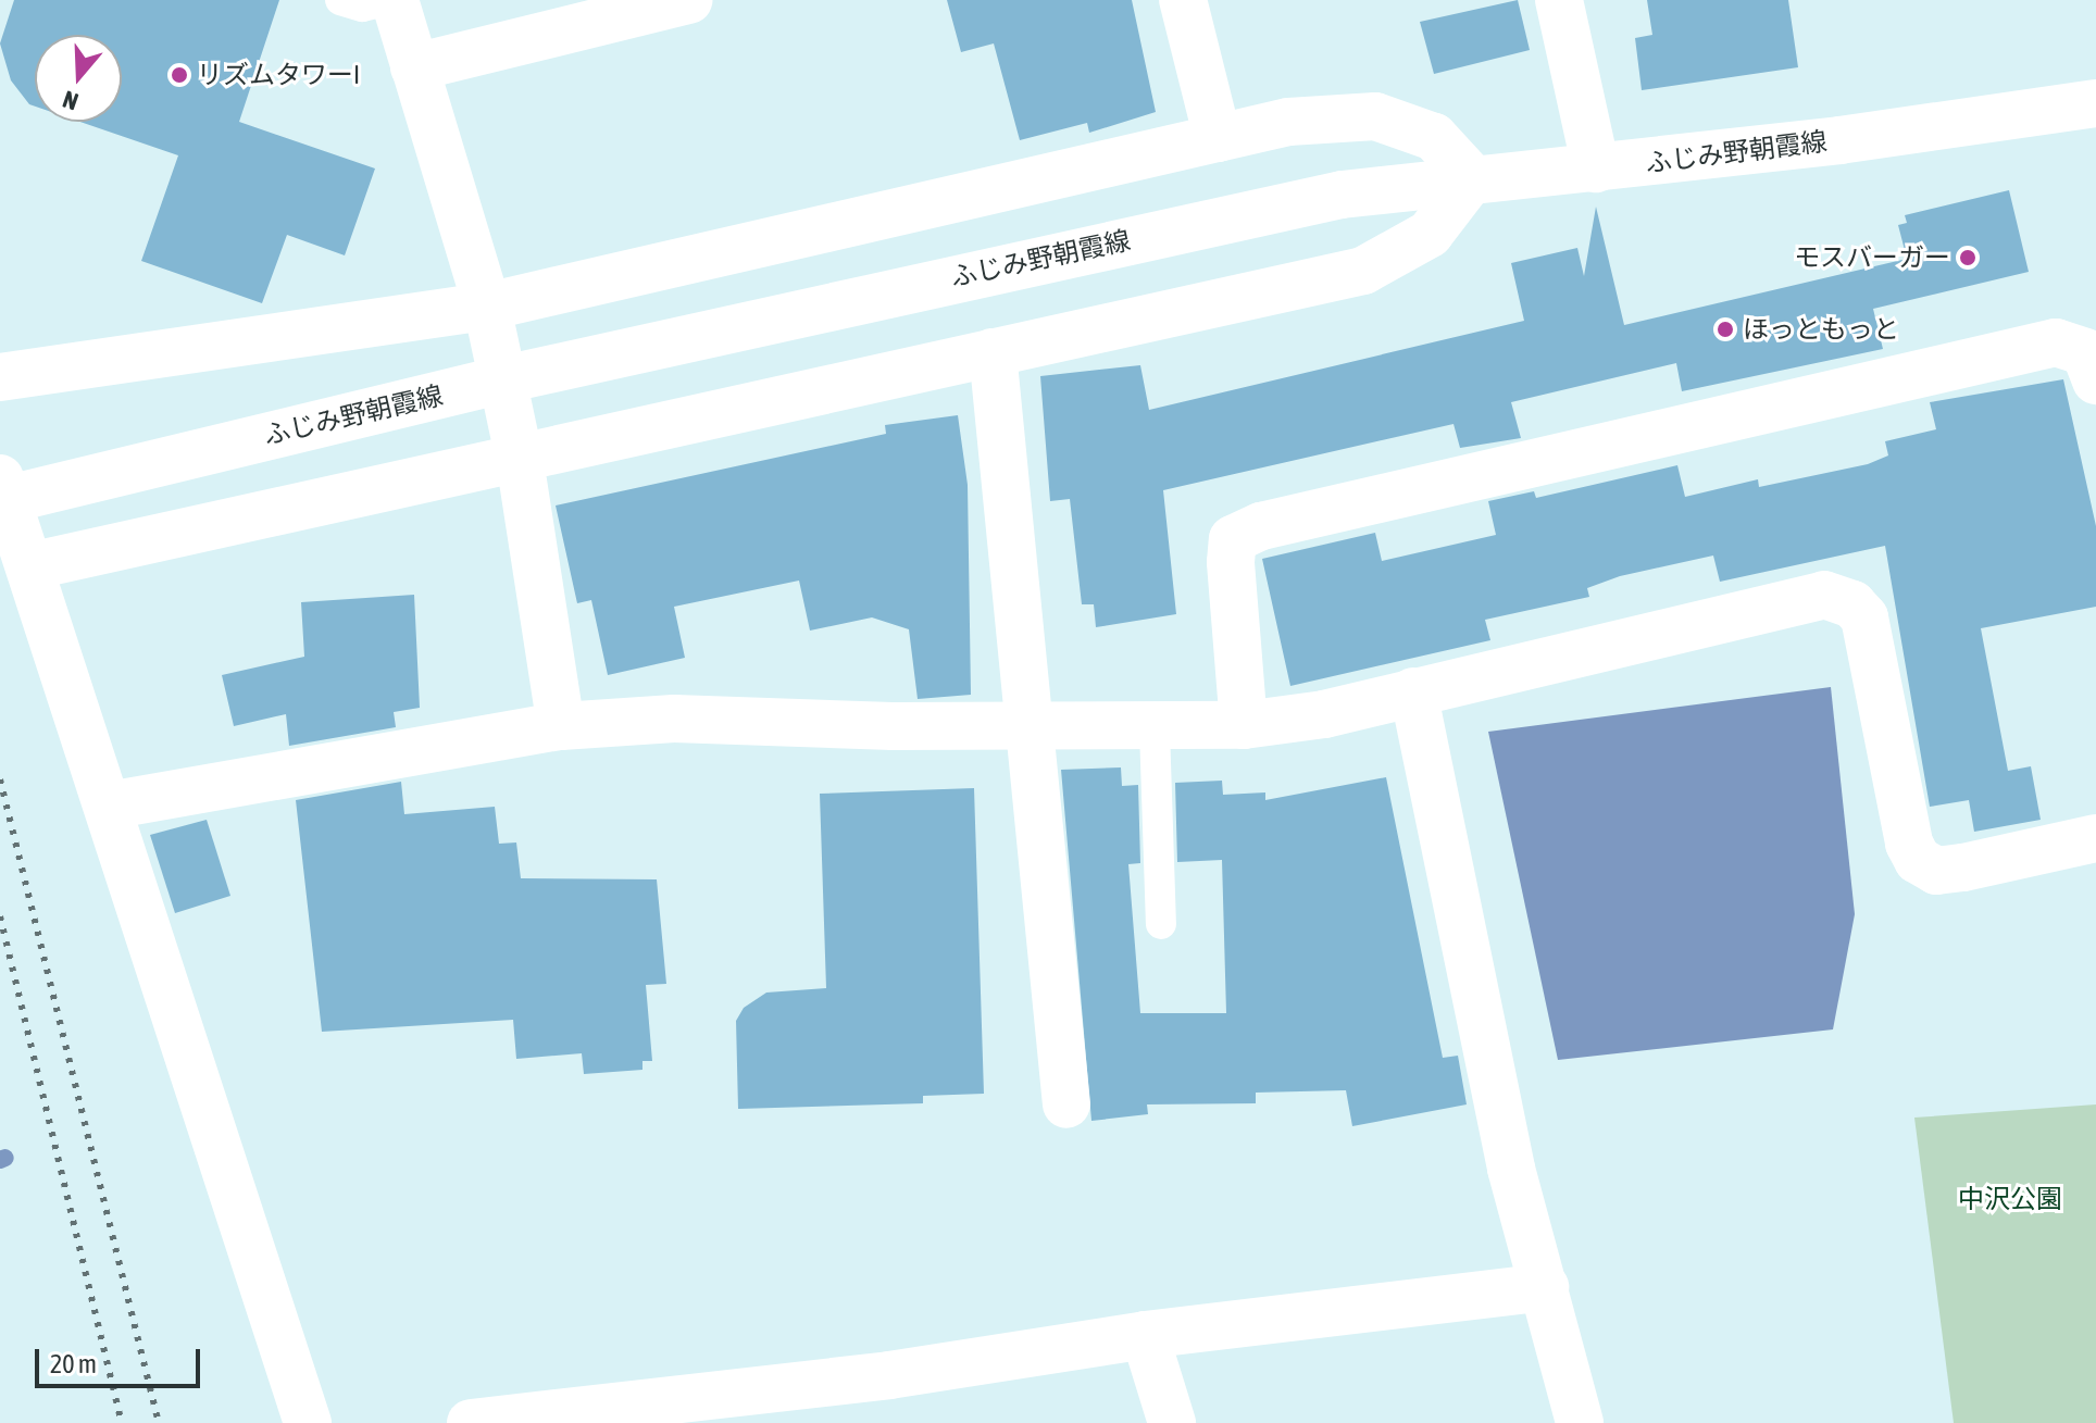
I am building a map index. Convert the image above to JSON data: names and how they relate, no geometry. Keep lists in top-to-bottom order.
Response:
{
  "streets": {
    "street": ["ふじみ野朝霞線"]
  },
  "parks": ["中沢公園"],
  "places": ["リズムタワーI", "モスバーガー", "ほっともっと"],
  "scale_bar": "20 m",
  "north": "bottom"
}
